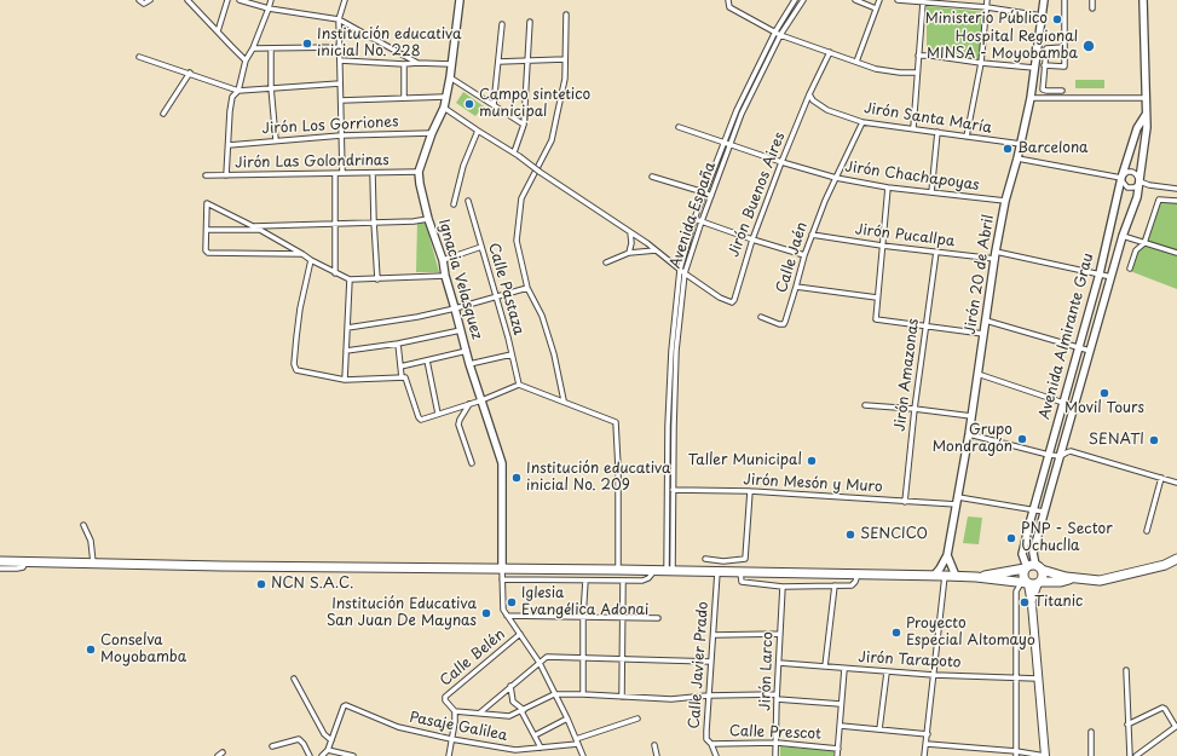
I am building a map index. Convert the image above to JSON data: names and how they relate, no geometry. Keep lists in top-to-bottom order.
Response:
{
  "streets": {
    "main road": ["Jirón 20 de Abril", "Ignacia Velasquez", "Avenida Almirante Grau"],
    "street": [
      "Jirón Santa María",
      "Jirón Los Gorriones",
      "Jirón Las Golondrinas",
      "Jirón Chachapoyas",
      "Jirón Buenos Aires",
      "Avenida España",
      "Jirón Pucallpa",
      "Calle Jaén",
      "Calle Pastaza",
      "Jirón Amazonas",
      "Jirón Mesón y Muro",
      "Calle Belén",
      "Jirón Tarapoto",
      "Calle Javier Prado",
      "Jirón Larco",
      "Pasaje Galilea",
      "Calle Prescot"
    ]
  },
  "crossings": [
    ["Jirón Santa María", "Jirón Buenos Aires"],
    ["Jirón Santa María", "Calle Jaén"],
    ["Jirón Santa María", "Jirón 20 de Abril"],
    ["Jirón Los Gorriones", "Ignacia Velasquez"],
    ["Jirón Las Golondrinas", "Ignacia Velasquez"],
    ["Jirón Chachapoyas", "Jirón Buenos Aires"],
    ["Jirón Chachapoyas", "Avenida España"],
    ["Jirón Chachapoyas", "Calle Jaén"],
    ["Jirón Chachapoyas", "Jirón 20 de Abril"],
    ["Jirón Buenos Aires", "Avenida España"],
    ["Avenida España", "Jirón Mesón y Muro"],
    ["Jirón Pucallpa", "Calle Jaén"],
    ["Jirón Pucallpa", "Jirón 20 de Abril"],
    ["Jirón Pucallpa", "Avenida Almirante Grau"],
    ["Jirón Pucallpa", "Jirón Amazonas"],
    ["Jirón 20 de Abril", "Jirón Mesón y Muro"],
    ["Jirón Amazonas", "Jirón Mesón y Muro"],
    ["Jirón Tarapoto", "Jirón Larco"],
    ["Calle Javier Prado", "Calle Prescot"],
    ["Jirón Larco", "Calle Prescot"]
  ],
  "places": [
    "Ministerio Público",
    "Institución educativa inicial No. 228",
    "Hospital Regional MINSA - Moyobamba",
    "Campo sintetico municipal",
    "Barcelona",
    "Movil Tours",
    "Grupo Mondragón",
    "SENATI",
    "Taller Municipal",
    "Institución educativa inicial No. 209",
    "SENCICO",
    "PNP - Sector Uchuclla",
    "NCN S.A.C.",
    "Iglesia Evangélica Adonai",
    "Titanic",
    "Institución Educativa San Juan De Maynas",
    "Proyecto Especial Altomayo",
    "Conselva Moyobamba"
  ]
}
